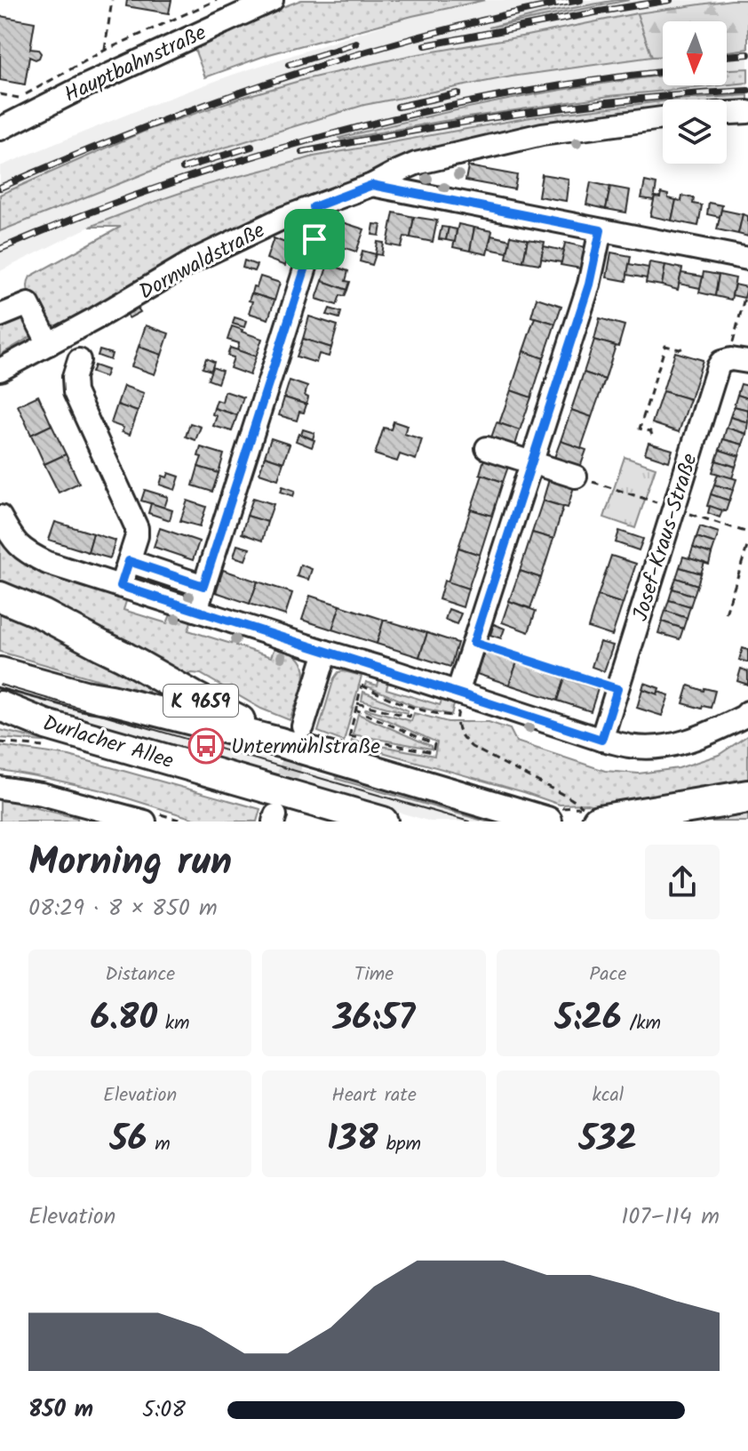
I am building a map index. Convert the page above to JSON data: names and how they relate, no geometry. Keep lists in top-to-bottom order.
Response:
{
  "streets": {
    "main road": ["K 9659", "Durlacher Allee"],
    "street": ["Hauptbahnstraße", "Dornwaldstraße", "Josef-Kraus-Straße"]
  },
  "crossings": [
    ["K 9659", "Durlacher Allee"]
  ],
  "places": {
    "bus stop": ["Untermühlstraße"]
  },
  "north": "bottom",
  "page": {
    "heading": ["Morning run", "08:29 · 8 × 850 m"],
    "stats": [
      ["Distance", "6.80 km"],
      ["Time", "36:57"],
      ["Pace", "5:26 /km"],
      ["Elevation", "56 m"],
      ["Heart rate", "138 bpm"],
      ["kcal", "532"]
    ],
    "chart": ["Elevation", "107–114 m"],
    "list": [
      {
        "name": "850 m",
        "note": "5:08"
      }
    ]
  }
}
